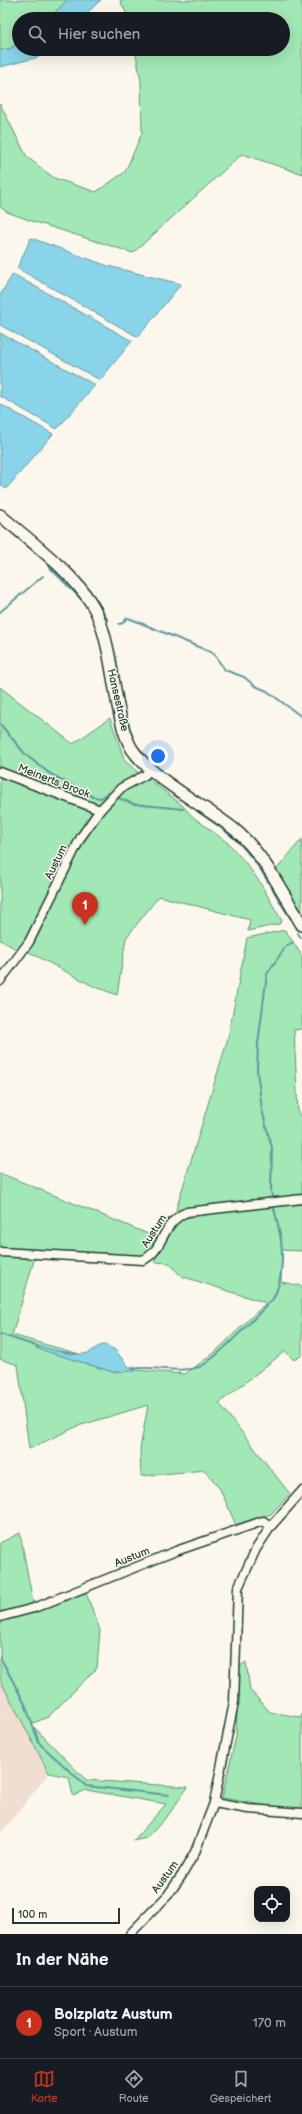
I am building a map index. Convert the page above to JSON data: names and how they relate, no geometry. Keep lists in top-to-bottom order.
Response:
{
  "streets": {
    "street": ["Hansestraße", "Meinerts Brook", "Austum"]
  },
  "crossings": [
    ["Hansestraße", "Austum"],
    ["Meinerts Brook", "Austum"]
  ],
  "scale_bar": "100 m",
  "page": {
    "search": "Hier suchen",
    "pins": "1",
    "scale": "100 m",
    "heading": "In der Nähe",
    "list": [
      {
        "mark": "1",
        "name": "Bolzplatz Austum",
        "note": "Sport · Austum",
        "value": "170 m"
      }
    ],
    "nav": ["Karte", "Route", "Gespeichert"]
  }
}
